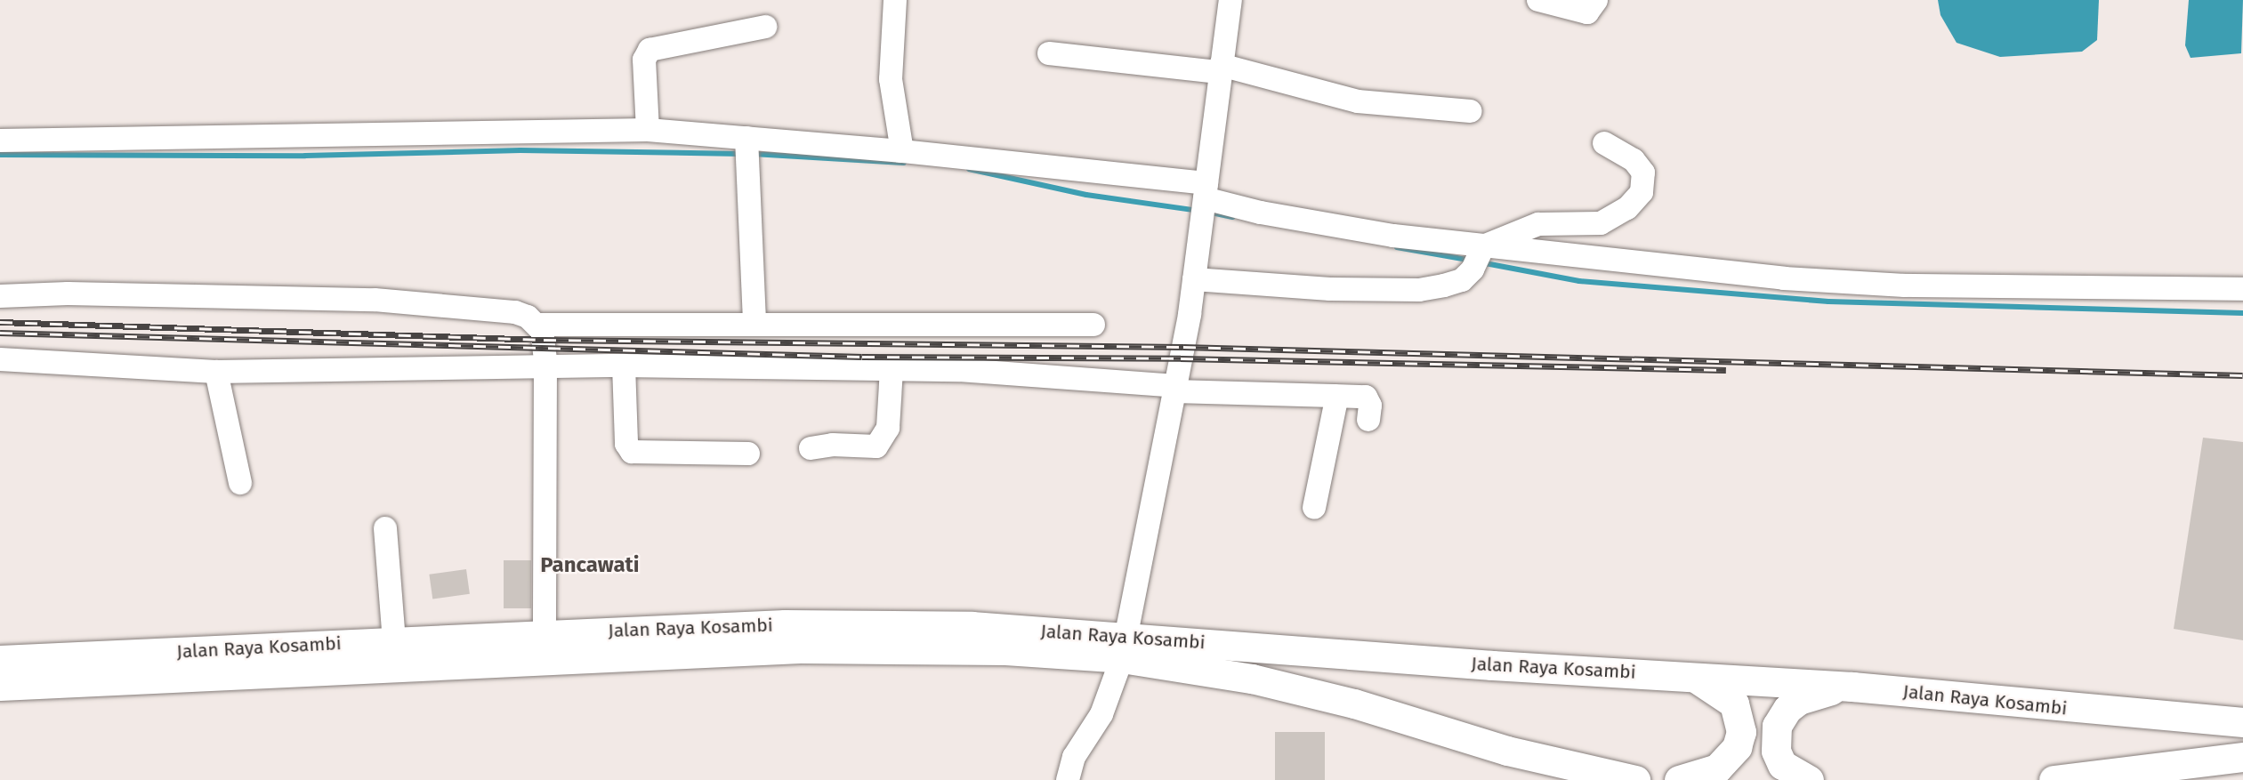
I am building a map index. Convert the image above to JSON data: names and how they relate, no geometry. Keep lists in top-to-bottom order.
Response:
{
  "streets": {
    "highway": ["Jalan Raya Kosambi"]
  },
  "districts": ["Pancawati"]
}
